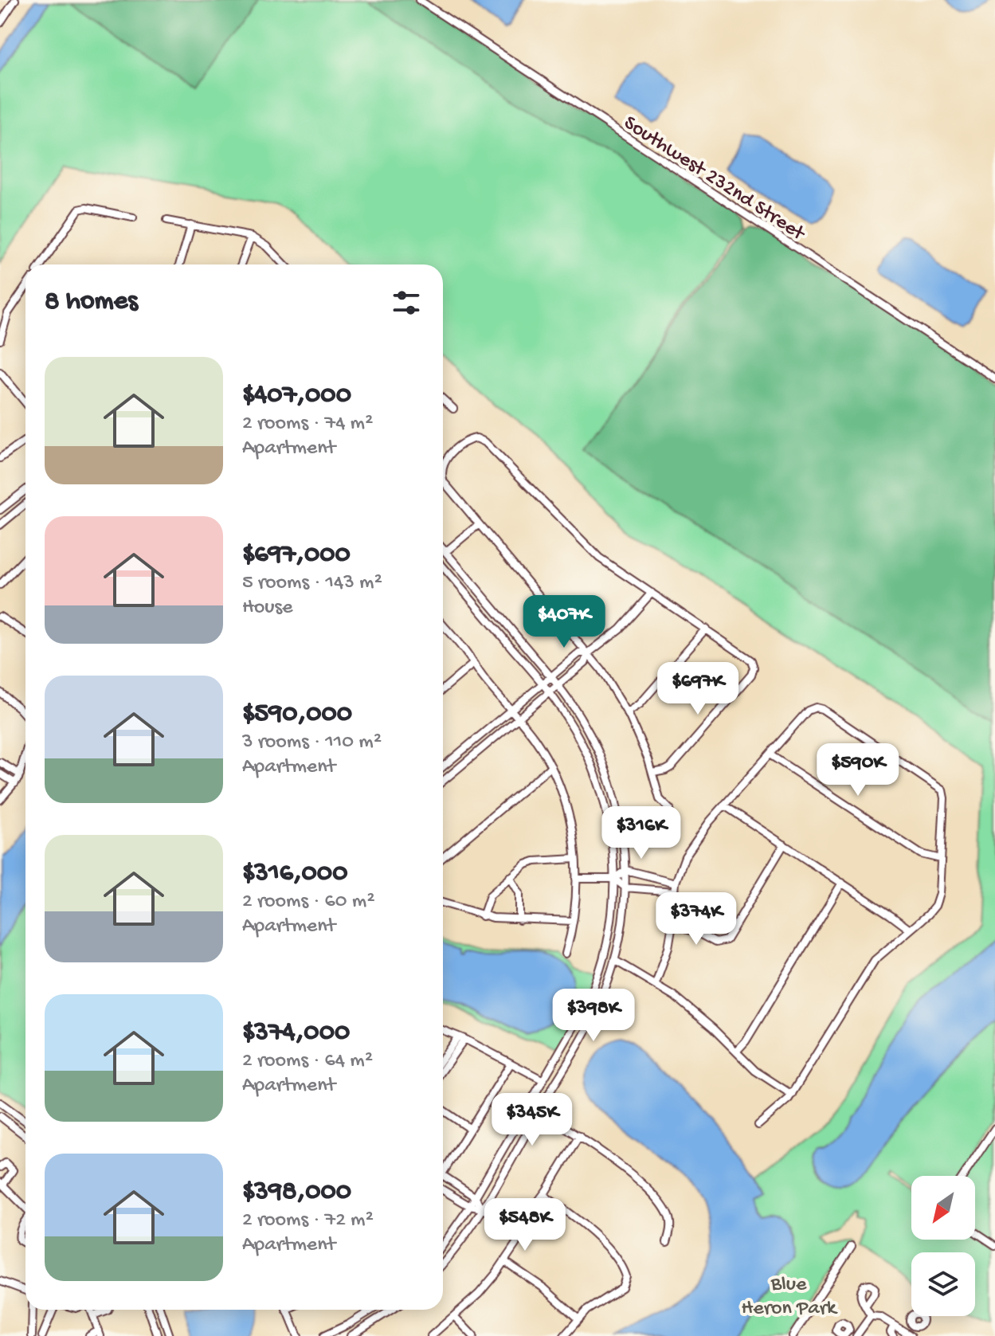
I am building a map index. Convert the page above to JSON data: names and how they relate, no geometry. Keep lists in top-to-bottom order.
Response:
{
  "streets": {
    "street": ["Southwest 232nd Street"]
  },
  "parks": ["Blue Heron Park"],
  "north": "bottom left",
  "page": {
    "heading": "8 homes",
    "list": [
      {
        "name": "$407,000",
        "note": "2 rooms · 74 m² · Apartment"
      },
      {
        "name": "$697,000",
        "note": "5 rooms · 143 m² · House"
      },
      {
        "name": "$590,000",
        "note": "3 rooms · 110 m² · Apartment"
      },
      {
        "name": "$316,000",
        "note": "2 rooms · 60 m² · Apartment"
      },
      {
        "name": "$374,000",
        "note": "2 rooms · 64 m² · Apartment"
      },
      {
        "name": "$398,000",
        "note": "2 rooms · 72 m² · Apartment"
      }
    ],
    "price": [
      "$407K",
      "$697K",
      "$590K",
      "$316K",
      "$374K",
      "$398K",
      "$345K",
      "$548K"
    ]
  }
}
